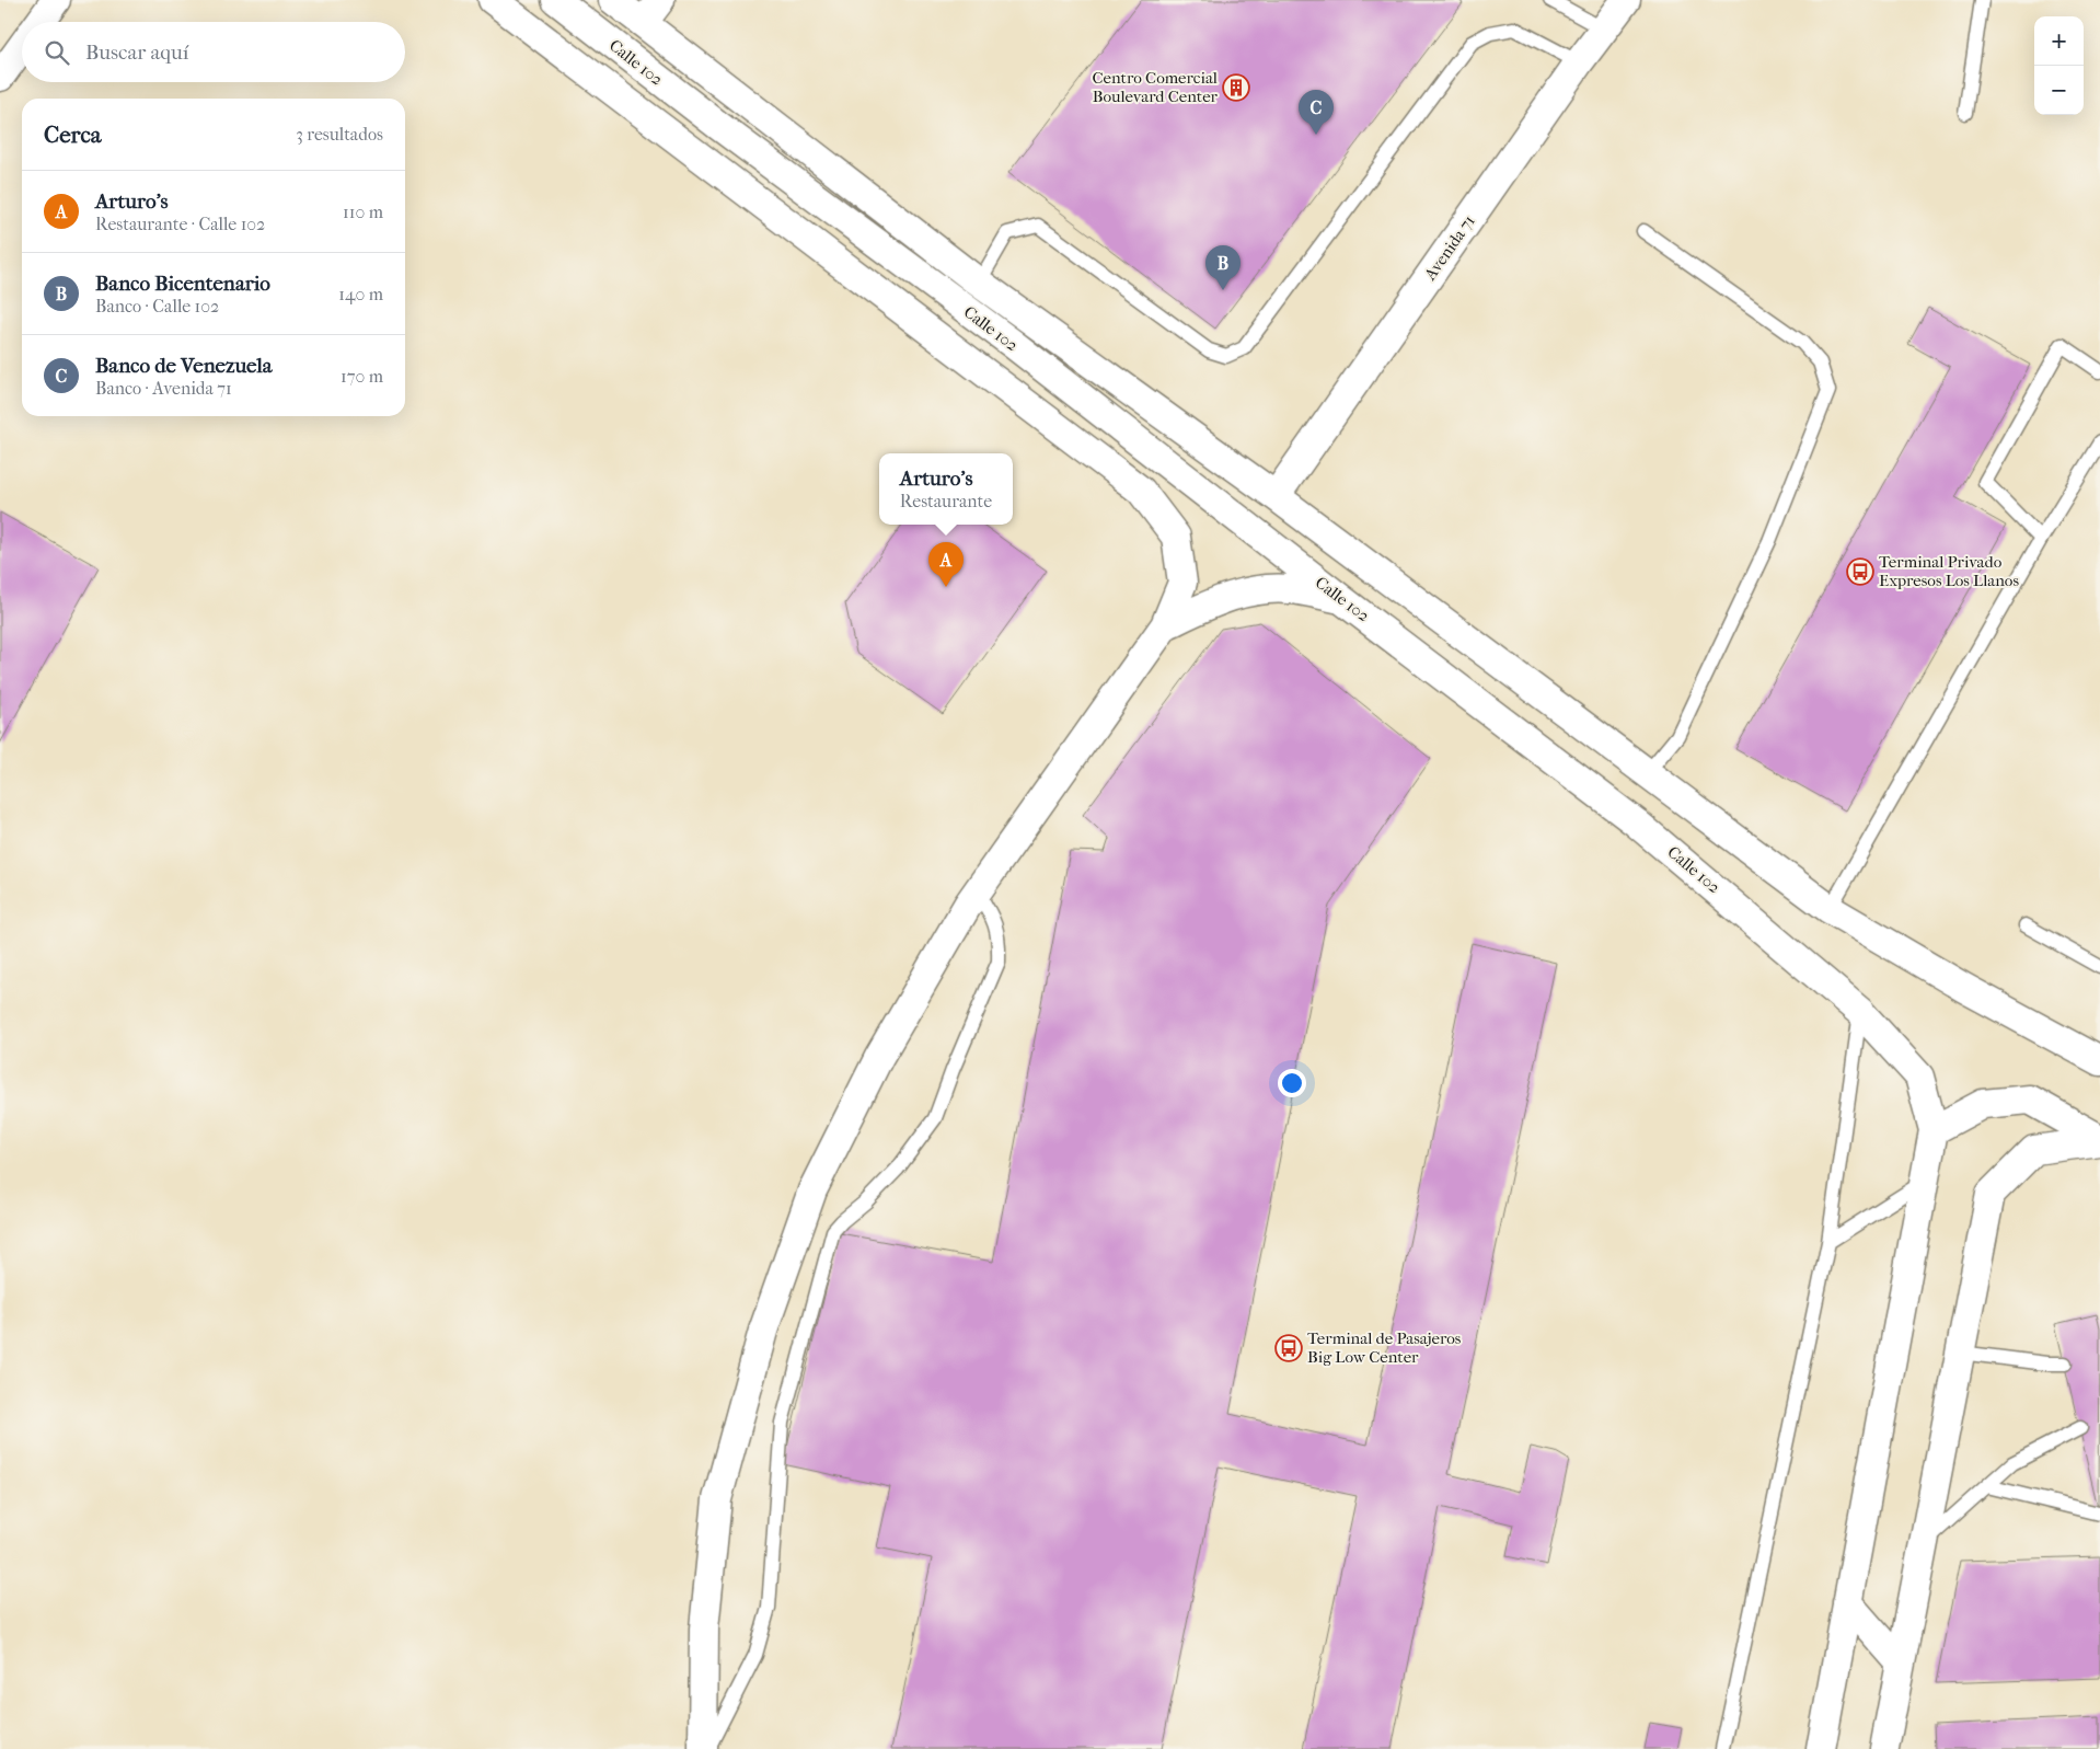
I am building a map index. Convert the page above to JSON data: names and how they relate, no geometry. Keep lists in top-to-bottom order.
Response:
{
  "streets": {
    "street": ["Calle 102", "Avenida 71"]
  },
  "crossings": [
    ["Calle 102", "Avenida 71"]
  ],
  "places": {
    "building": ["Centro Comercial Boulevard Center"],
    "bus stop": ["Terminal Privado Expresos Los Llanos", "Terminal de Pasajeros Big Low Center"]
  },
  "page": {
    "map_buttons": ["+", "−"],
    "search": "Buscar aquí",
    "pins": ["C", "B", "A"],
    "heading": ["Cerca", "3 resultados"],
    "list": [
      {
        "mark": "A",
        "name": "Arturo's",
        "note": "Restaurante · Calle 102",
        "value": "110 m"
      },
      {
        "mark": "B",
        "name": "Banco Bicentenario",
        "note": "Banco · Calle 102",
        "value": "140 m"
      },
      {
        "mark": "C",
        "name": "Banco de Venezuela",
        "note": "Banco · Avenida 71",
        "value": "170 m"
      }
    ],
    "popup": ["Arturo's", "Restaurante"]
  }
}
